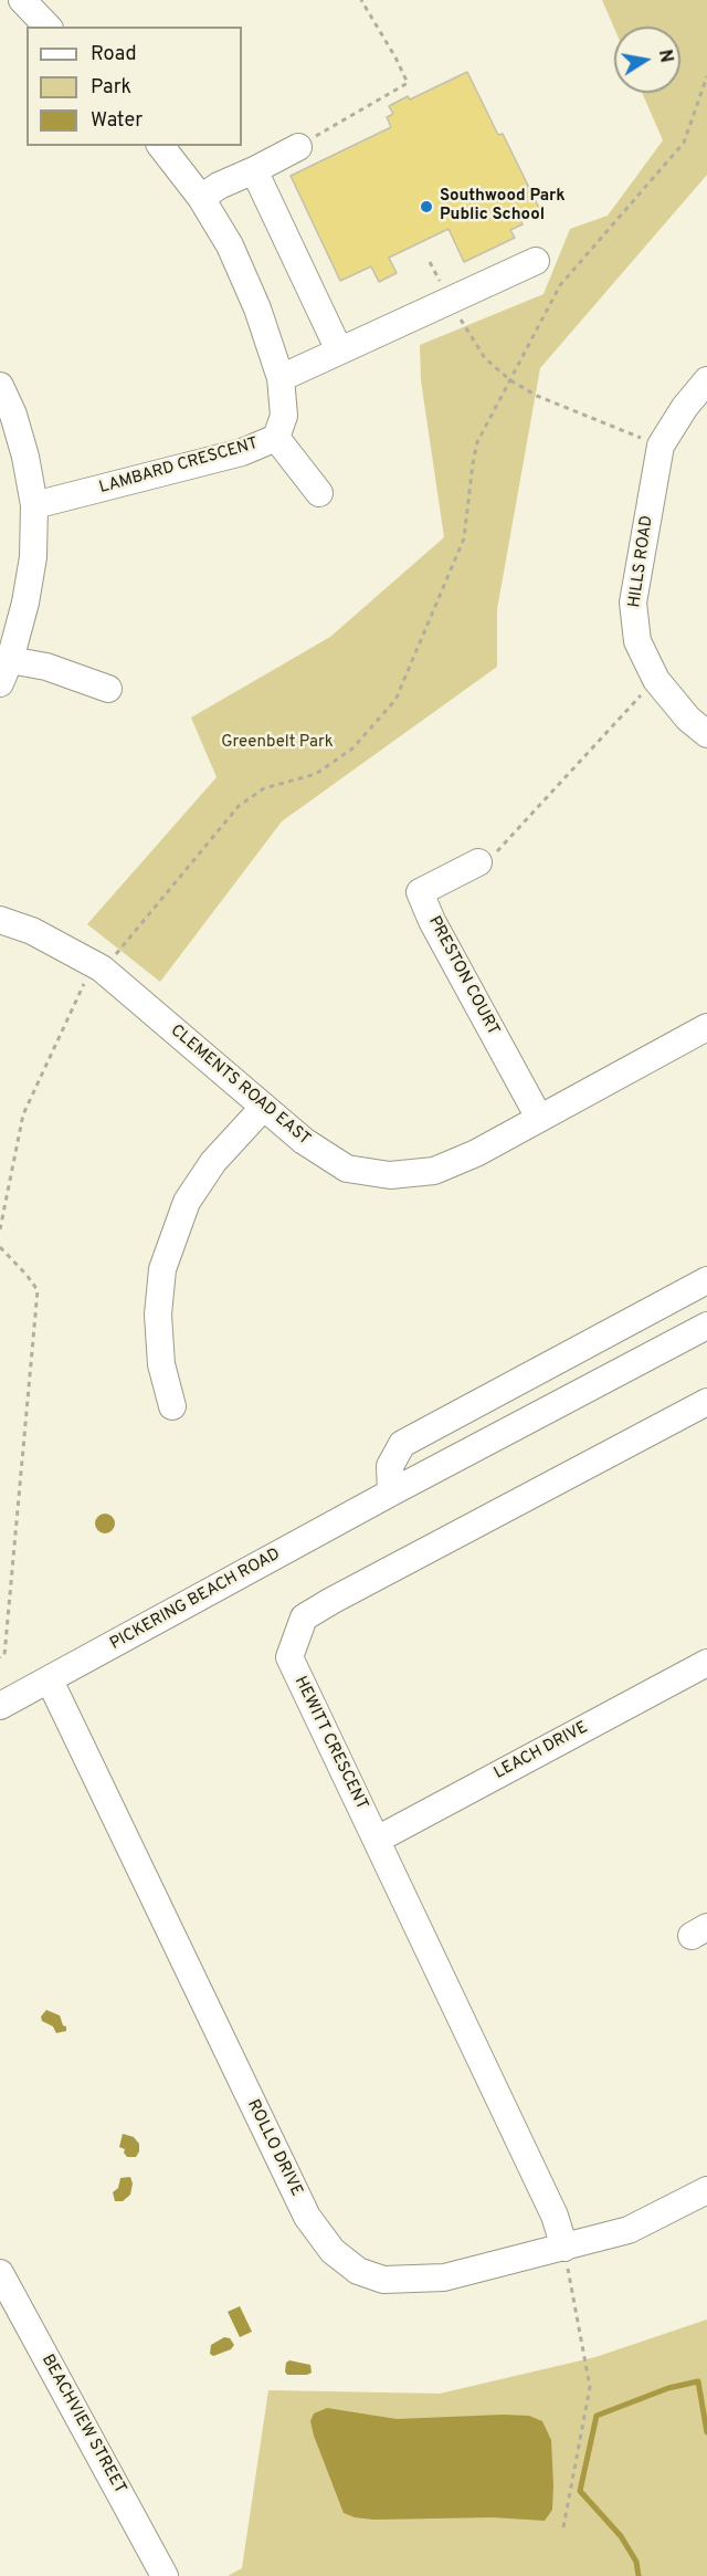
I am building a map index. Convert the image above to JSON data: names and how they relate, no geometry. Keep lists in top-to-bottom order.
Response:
{
  "streets": {
    "street": [
      "LAMBARD CRESCENT",
      "HILLS ROAD",
      "PRESTON COURT",
      "CLEMENTS ROAD EAST",
      "PICKERING BEACH ROAD",
      "HEWITT CRESCENT",
      "LEACH DRIVE",
      "ROLLO DRIVE",
      "BEACHVIEW STREET"
    ]
  },
  "crossings": [
    ["PRESTON COURT", "CLEMENTS ROAD EAST"],
    ["PICKERING BEACH ROAD", "ROLLO DRIVE"],
    ["HEWITT CRESCENT", "LEACH DRIVE"],
    ["HEWITT CRESCENT", "ROLLO DRIVE"]
  ],
  "parks": ["Greenbelt Park"],
  "places": ["Southwood Park Public School"],
  "legend": ["Road", "Park", "Water"],
  "north": "right"
}
